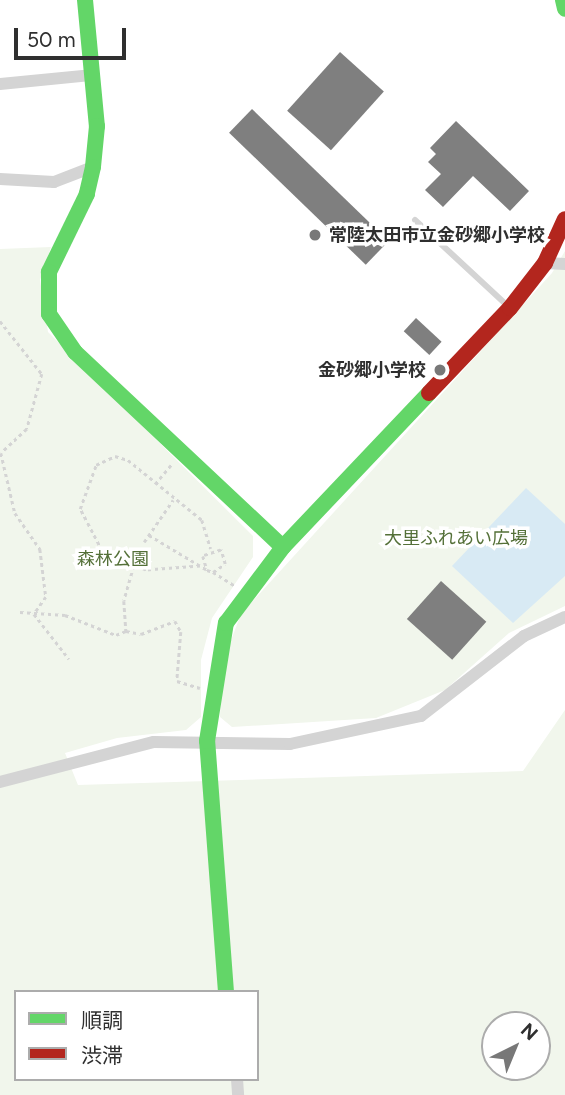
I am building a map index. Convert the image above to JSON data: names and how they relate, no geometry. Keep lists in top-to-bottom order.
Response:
{
  "parks": ["大里ふれあい広場", "森林公園"],
  "places": ["常陸太田市立金砂郷小学校", "金砂郷小学校"],
  "legend": ["順調", "渋滞"],
  "scale_bar": "50 m",
  "north": "top right"
}
